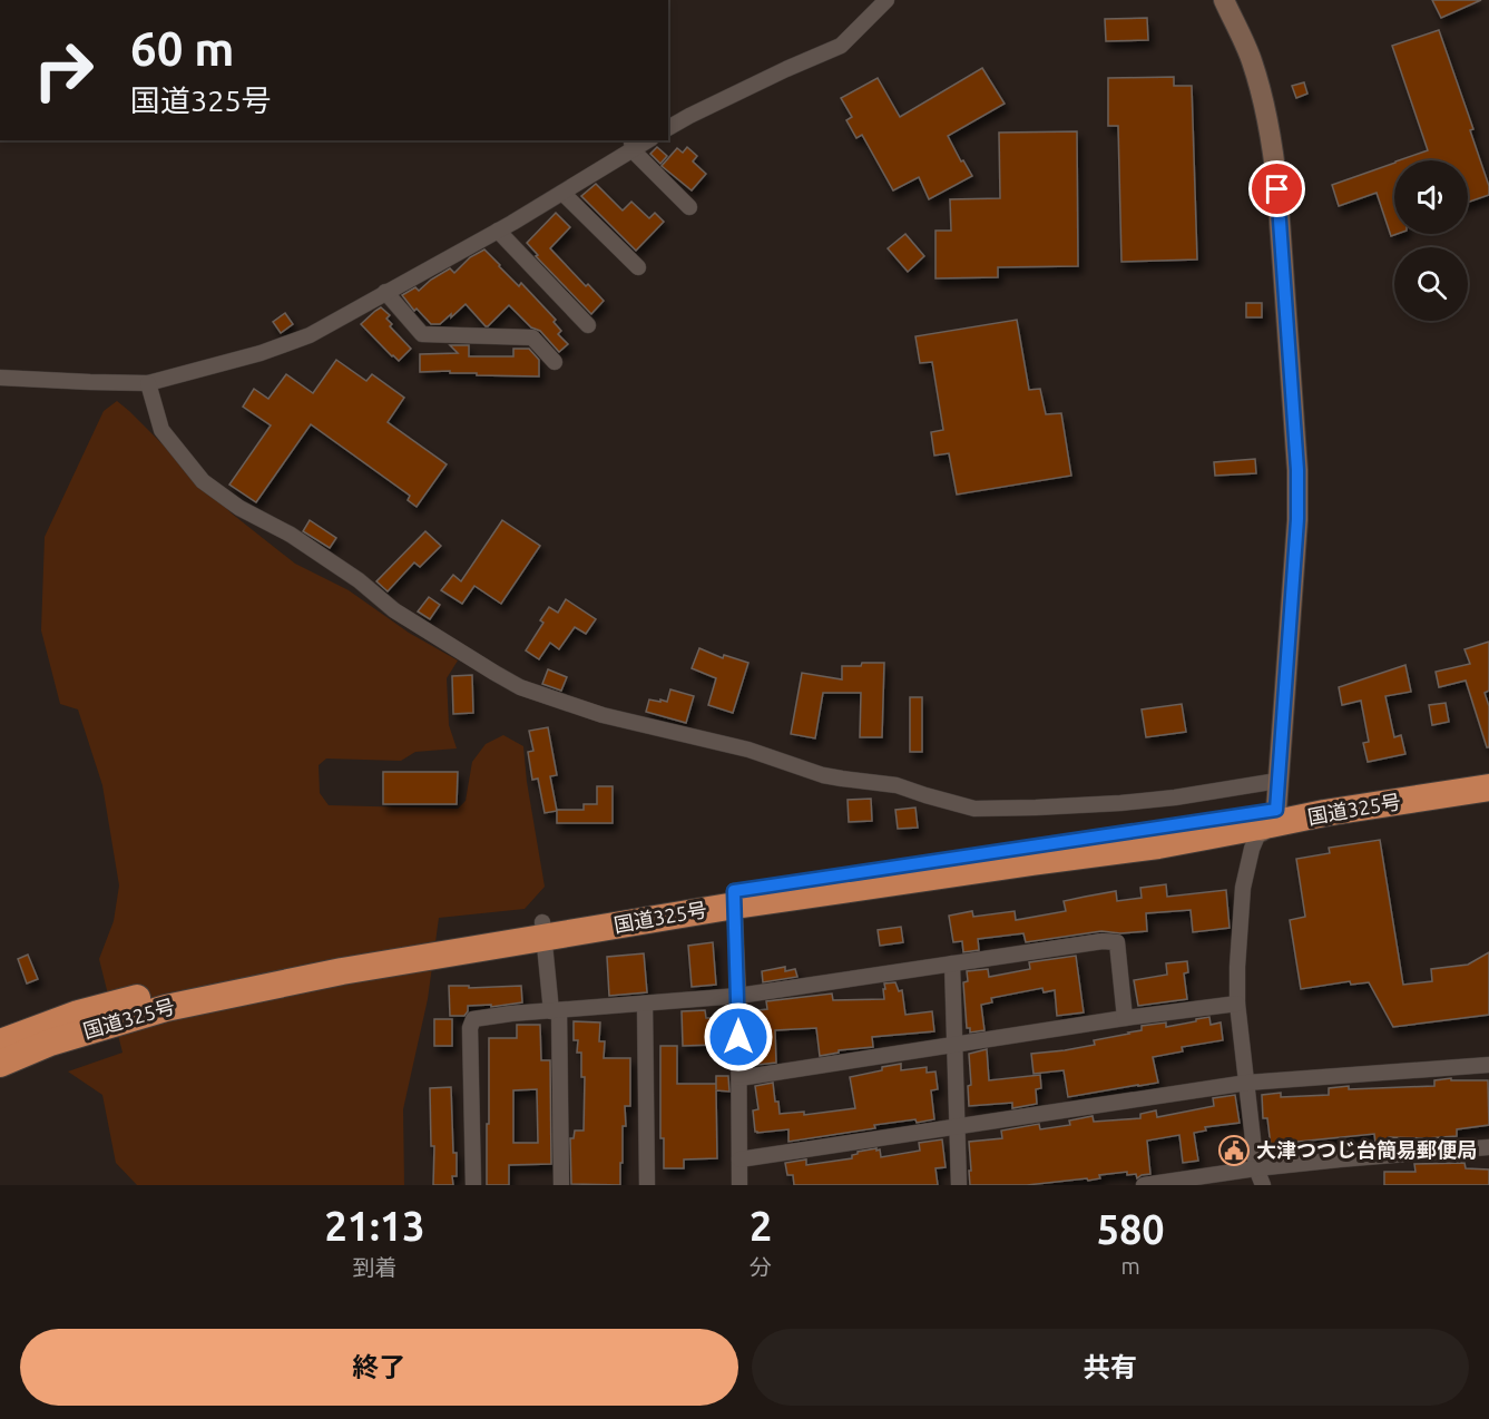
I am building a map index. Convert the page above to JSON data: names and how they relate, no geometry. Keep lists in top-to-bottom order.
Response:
{
  "streets": {
    "highway": ["国道325号"]
  },
  "places": {
    "public building": ["大津つつじ台簡易郵便局"]
  },
  "page": {
    "turn": ["60 m", "国道325号"],
    "eta": [
      "21:13",
      "到着",
      "2",
      "分",
      "580",
      "m"
    ],
    "buttons": ["終了", "共有"]
  }
}
